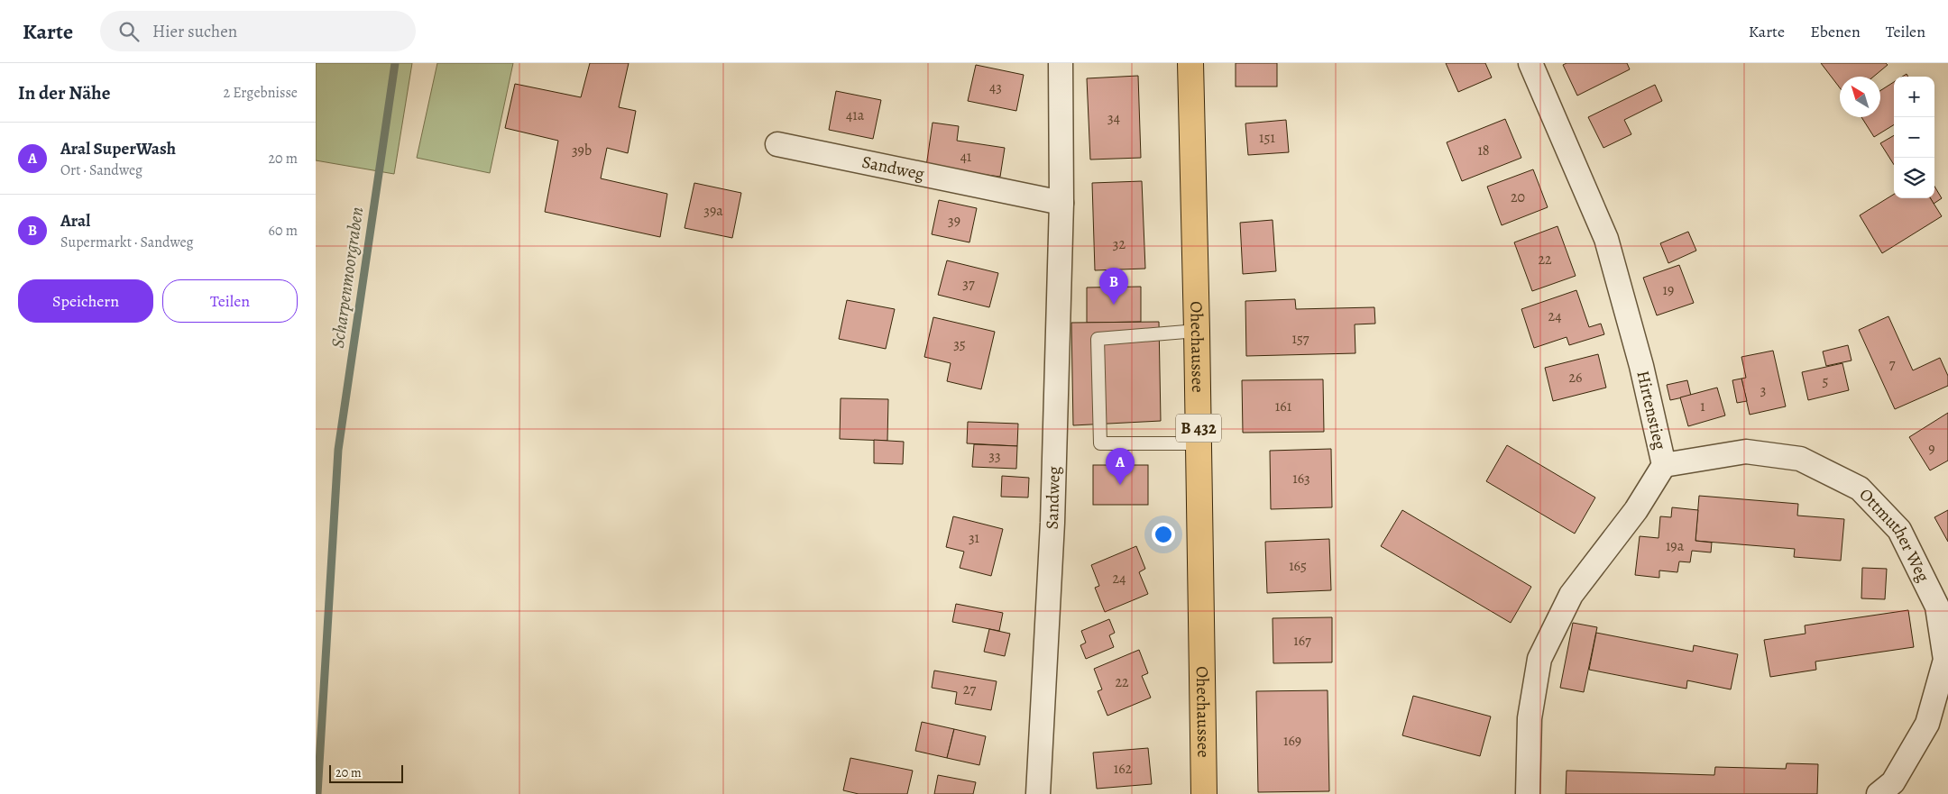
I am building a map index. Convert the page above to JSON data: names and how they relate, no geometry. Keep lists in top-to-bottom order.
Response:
{
  "streets": {
    "main road": ["Ohechaussee", "B 432"],
    "street": ["Sandweg", "Hirtenstieg", "Ottmuther Weg"]
  },
  "crossings": [
    ["Hirtenstieg", "Ottmuther Weg"]
  ],
  "water": ["Scharpenmoorgraben"],
  "house_numbers": [
    "43",
    "41a",
    "34",
    "151",
    "39b",
    "18",
    "41",
    "20",
    "39a",
    "39",
    "32",
    "22",
    "37",
    "19",
    "24",
    "157",
    "35",
    "7",
    "26",
    "5",
    "3",
    "161",
    "1",
    "9",
    "33",
    "163",
    "31",
    "19a",
    "165",
    "24",
    "167",
    "22",
    "27",
    "169",
    "162"
  ],
  "scale_bar": "20 m",
  "north": "top left",
  "page": {
    "header": "Karte",
    "search": "Hier suchen",
    "nav": ["Karte", "Ebenen", "Teilen"],
    "heading": ["In der Nähe", "2 Ergebnisse"],
    "map_buttons": ["+", "−"],
    "list": [
      {
        "mark": "A",
        "name": "Aral SuperWash",
        "note": "Ort · Sandweg",
        "value": "20 m"
      },
      {
        "mark": "B",
        "name": "Aral",
        "note": "Supermarkt · Sandweg",
        "value": "60 m"
      }
    ],
    "buttons": ["Speichern", "Teilen"],
    "pins": ["B", "A"],
    "scale": "20 m"
  }
}
